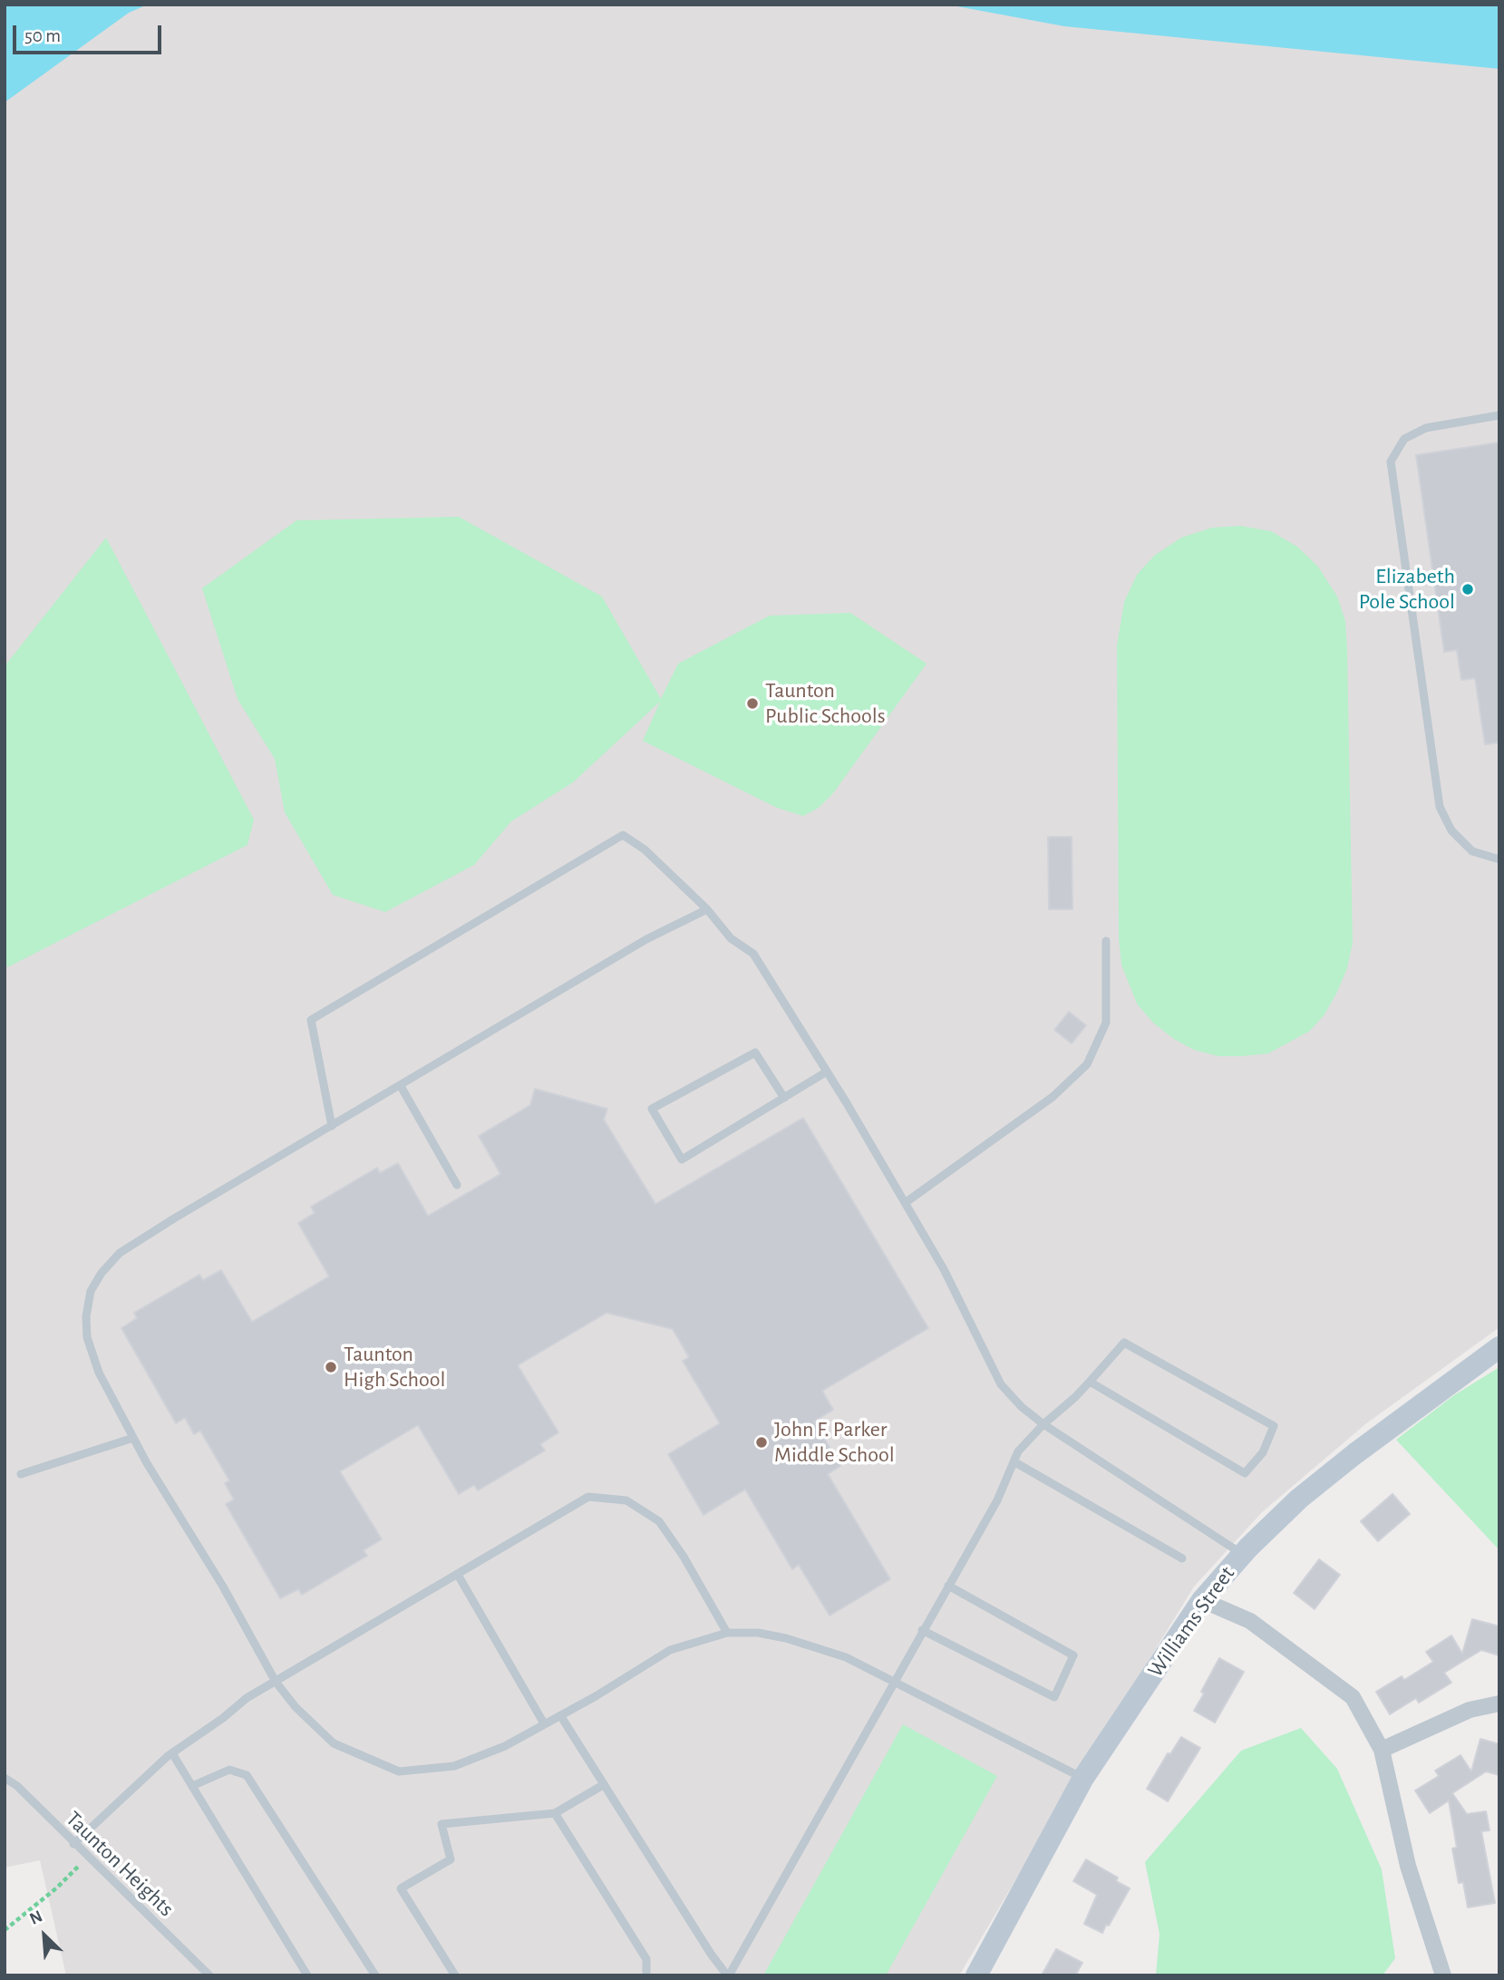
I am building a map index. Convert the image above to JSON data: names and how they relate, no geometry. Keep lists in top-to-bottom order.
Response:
{
  "streets": {
    "street": ["Williams Street"],
    "lane": ["Taunton Heights"]
  },
  "places": [
    "Elizabeth Pole School",
    "Taunton Public Schools",
    "Taunton High School",
    "John F. Parker Middle School"
  ],
  "scale_bar": "50 m",
  "north": "top left"
}
